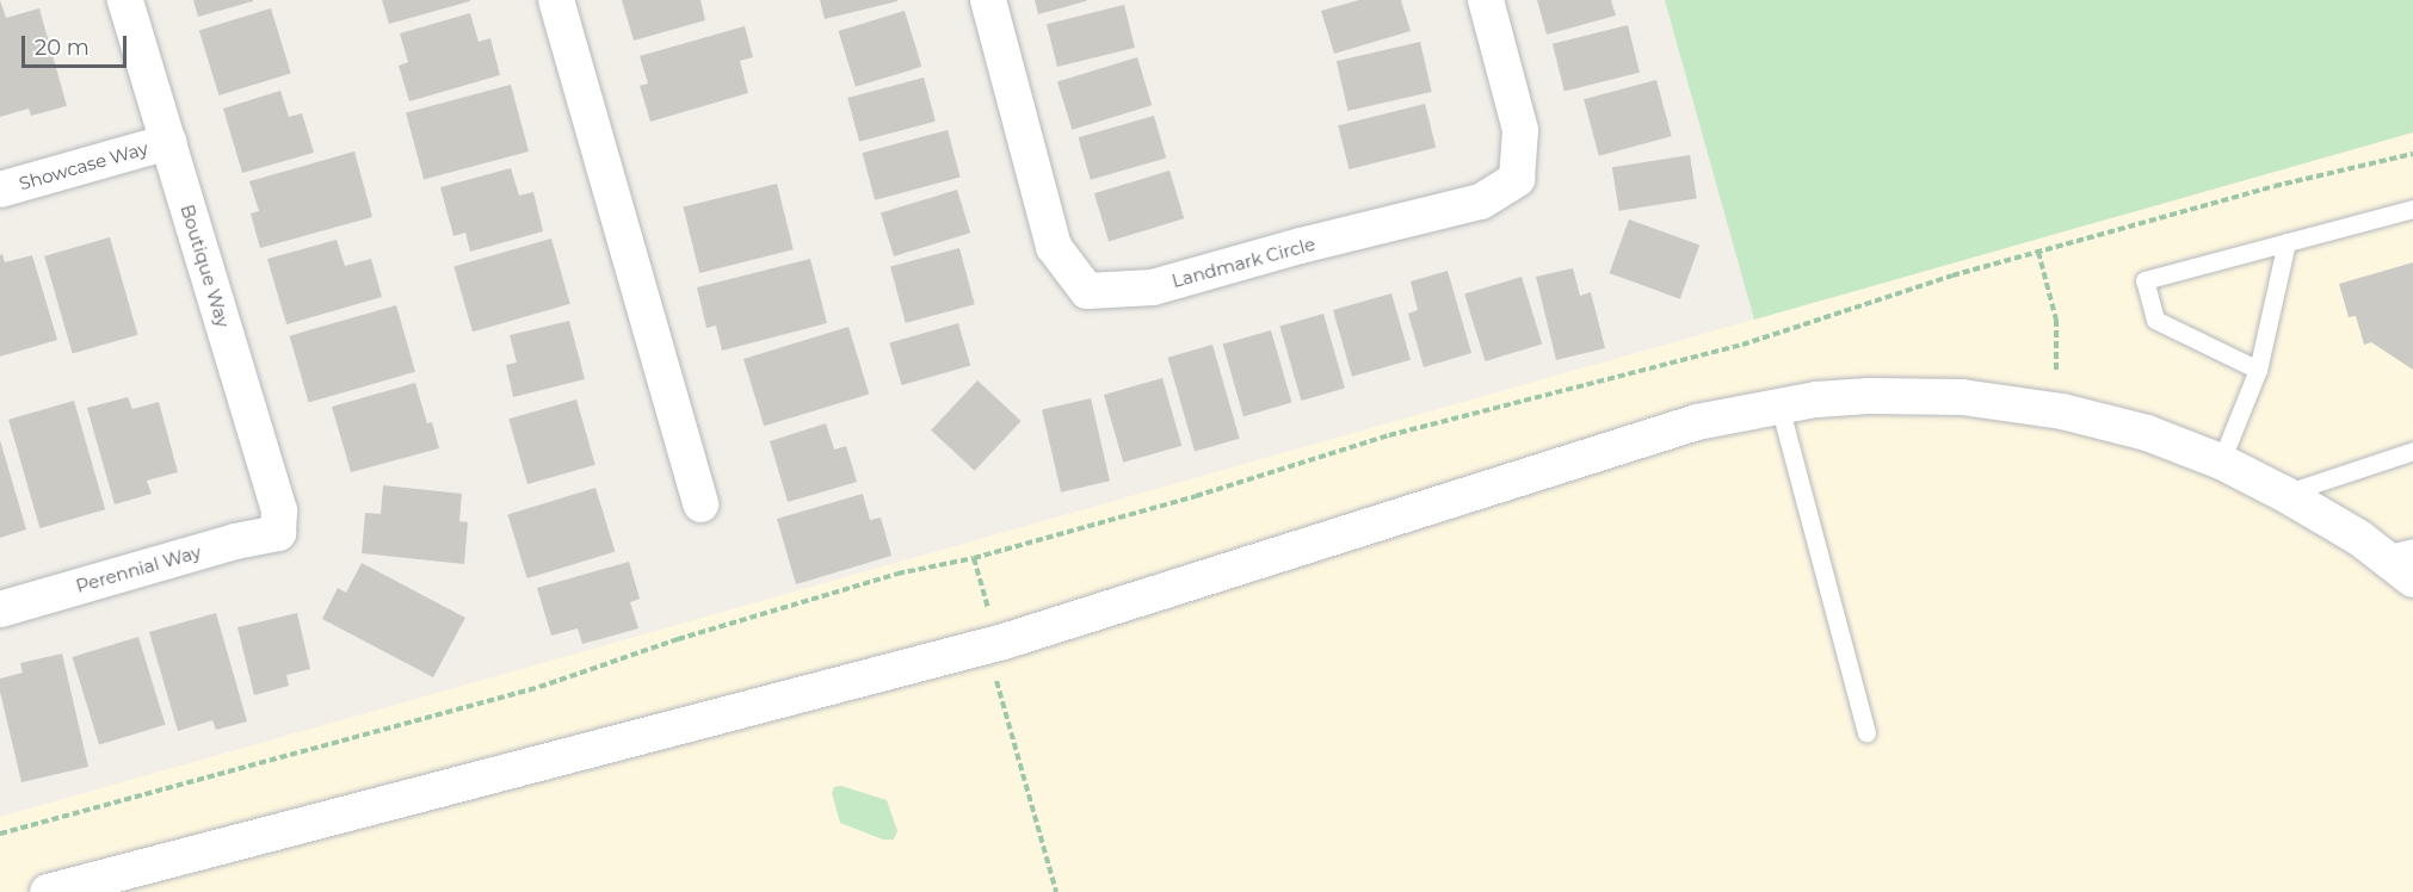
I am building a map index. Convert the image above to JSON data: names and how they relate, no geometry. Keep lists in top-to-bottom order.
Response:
{
  "streets": {
    "street": [
      "Showcase Way",
      "Landmark Circle",
      "Boutique Way",
      "Perennial Way"
    ]
  },
  "crossings": [
    ["Showcase Way", "Boutique Way"],
    ["Boutique Way", "Perennial Way"]
  ],
  "scale_bar": "20 m"
}
